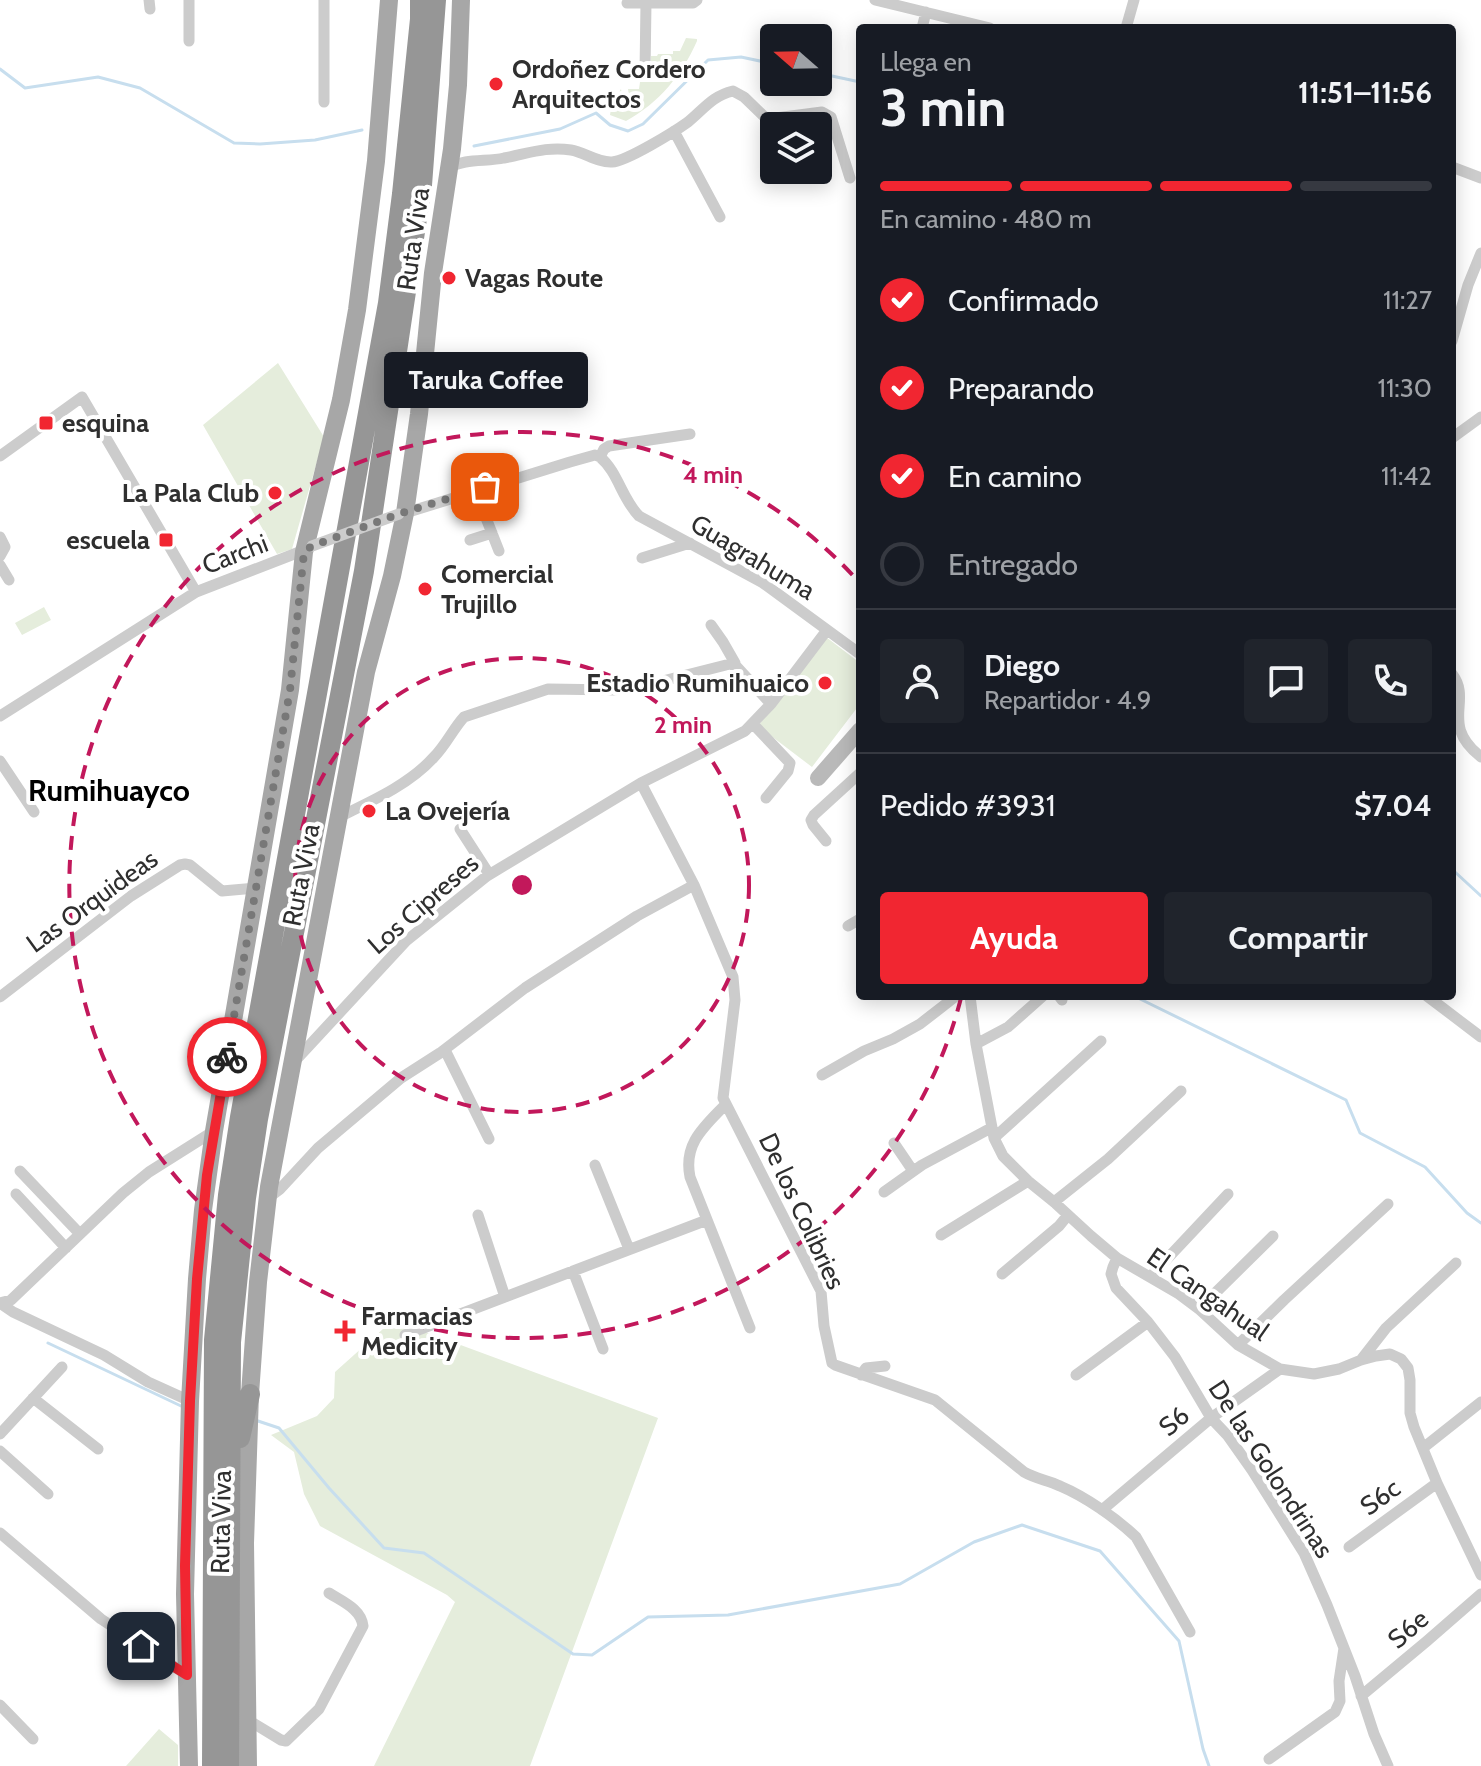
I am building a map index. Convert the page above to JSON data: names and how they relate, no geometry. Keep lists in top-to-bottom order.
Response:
{
  "streets": {
    "highway": ["Ruta Viva"],
    "street": [
      "Carchi",
      "Guagrahuma",
      "Las Orquideas",
      "Los Cipreses",
      "De los Colibries",
      "El Cangahual",
      "S6",
      "De las Golondrinas",
      "S6c",
      "S6e"
    ]
  },
  "crossings": [
    ["Ruta Viva", "Carchi"],
    ["Ruta Viva", "Las Orquideas"],
    ["Ruta Viva", "Los Cipreses"],
    ["Carchi", "Guagrahuma"],
    ["Guagrahuma", "Los Cipreses"],
    ["Los Cipreses", "De los Colibries"],
    ["De los Colibries", "S6"],
    ["El Cangahual", "S6"],
    ["El Cangahual", "De las Golondrinas"],
    ["El Cangahual", "S6c"],
    ["S6", "De las Golondrinas"],
    ["De las Golondrinas", "S6e"]
  ],
  "districts": ["Rumihuayco"],
  "places": {
    "other": [
      "Ordoñez Cordero Arquitectos",
      "Vagas Route",
      "Taruka Coffee",
      "La Pala Club",
      "Comercial Trujillo",
      "Estadio Rumihuaico",
      "La Ovejería"
    ],
    "transit": ["esquina", "escuela"],
    "health": ["Farmacias Medicity"]
  },
  "north": "left",
  "page": {
    "heading": ["3 min", "Llega en", "11:51–11:56"],
    "panel": [
      "Diego",
      "Repartidor · 4.9",
      "Pedido #3931",
      "$7.04"
    ],
    "bar": "En camino · 480 m",
    "list": [
      ["Confirmado", "11:27"],
      ["Preparando", "11:30"],
      ["En camino", "11:42"],
      "Entregado"
    ],
    "bubble": "Taruka Coffee",
    "buttons": ["Ayuda", "Compartir"]
  },
  "rings": ["4 min", "2 min"]
}
